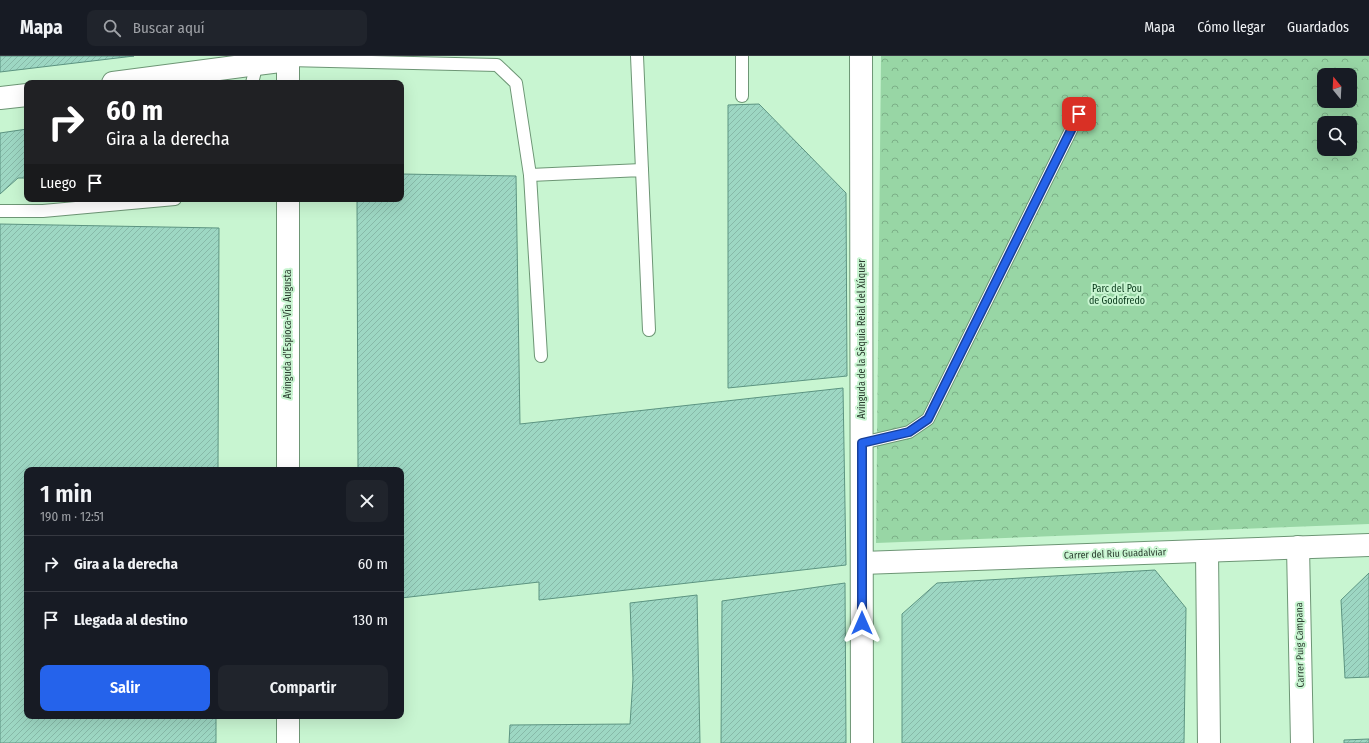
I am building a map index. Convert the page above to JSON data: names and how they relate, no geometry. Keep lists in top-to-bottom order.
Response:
{
  "streets": {
    "street": [
      "Avinguda d'Espioca-Vía Augusta",
      "Avinguda de la Sèquia Reial del Xúquer",
      "Carrer del Riu Guadalviar",
      "Carrer Puig Campana"
    ]
  },
  "crossings": [
    ["Avinguda de la Sèquia Reial del Xúquer", "Carrer del Riu Guadalviar"],
    ["Carrer del Riu Guadalviar", "Carrer Puig Campana"]
  ],
  "parks": ["Parc del Pou de Godofredo"],
  "north": "top",
  "page": {
    "header": "Mapa",
    "search": "Buscar aquí",
    "nav": ["Mapa", "Cómo llegar", "Guardados"],
    "turn": ["60 m", "Gira a la derecha"],
    "then": "Luego",
    "heading": ["1 min", "190 m · 12:51"],
    "list": [
      {
        "name": "Gira a la derecha",
        "value": "60 m"
      },
      {
        "name": "Llegada al destino",
        "value": "130 m"
      }
    ],
    "buttons": ["Salir", "Compartir"]
  }
}
